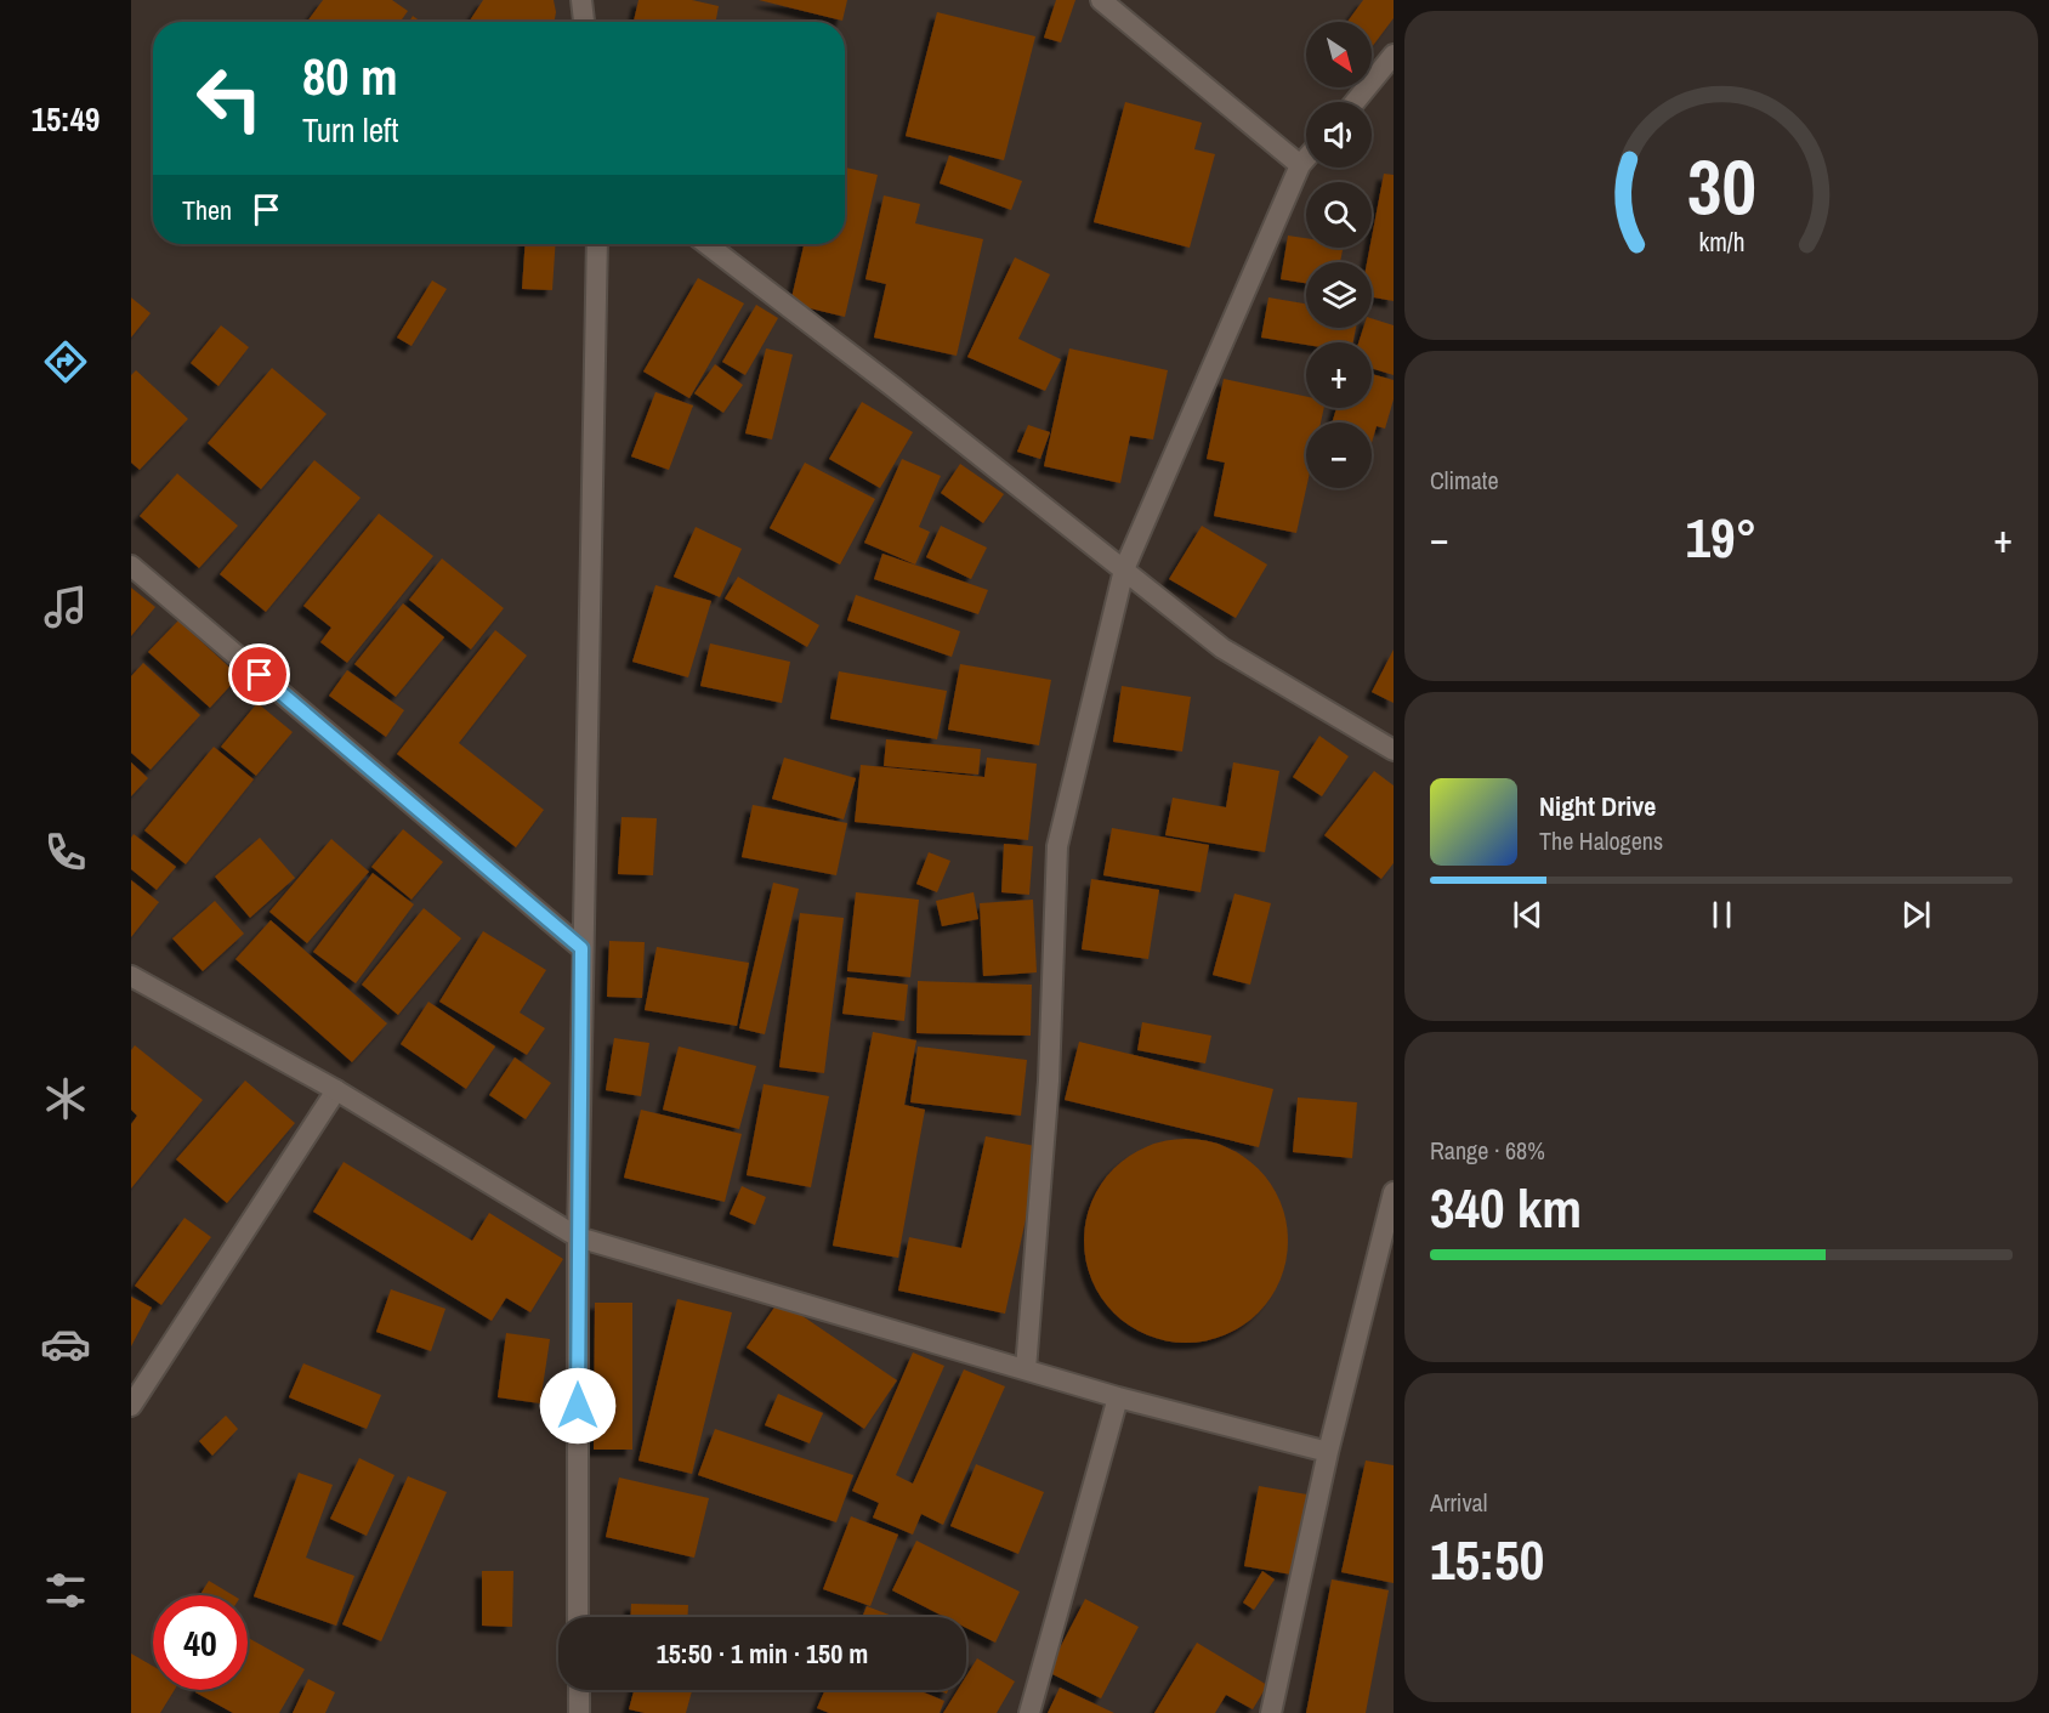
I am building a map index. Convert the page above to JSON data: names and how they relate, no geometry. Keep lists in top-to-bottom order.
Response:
{
  "north": "bottom right",
  "page": {
    "tabs": "15:49",
    "map_buttons": ["+", "−"],
    "turn": ["80 m", "Turn left"],
    "then": "Then",
    "tile": [
      "Climate",
      ["Range · 68%", "340 km"],
      ["Arrival", "15:50"]
    ],
    "heat": ["−", "19°", "+"],
    "song": ["Night Drive", "The Halogens"],
    "limit": "40",
    "trip": "15:50 · 1 min · 150 m",
    "gauge": ["30", "km/h"]
  }
}
